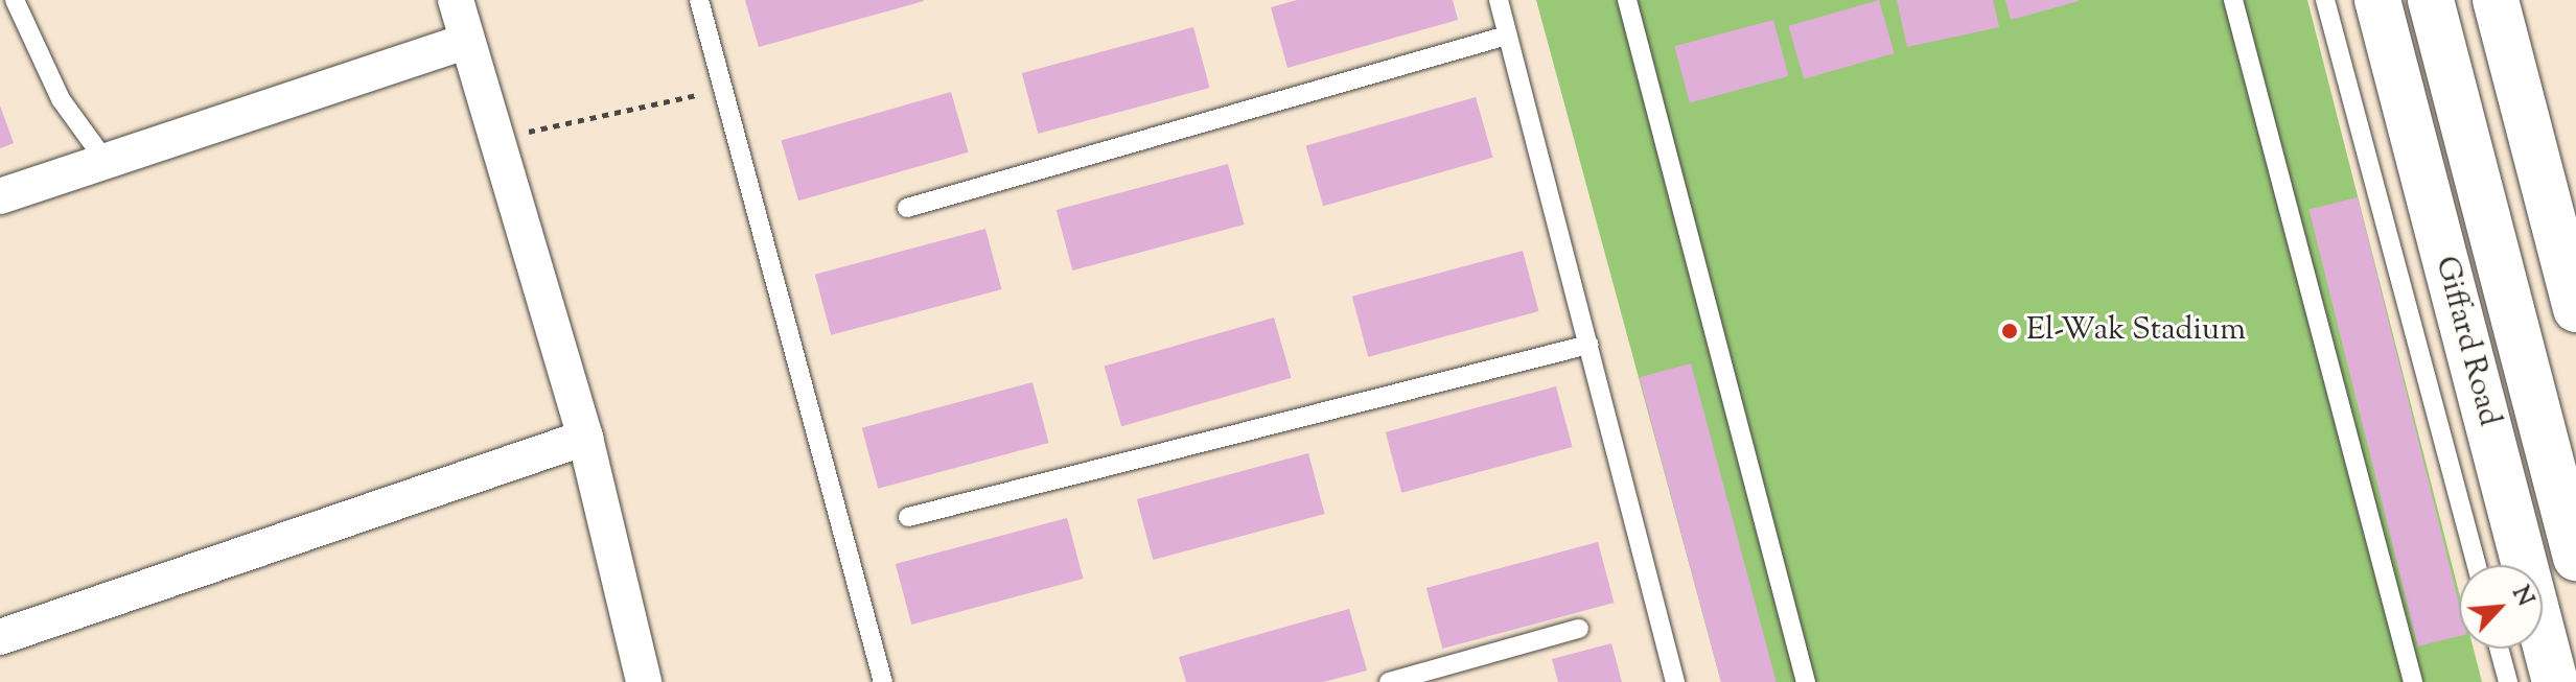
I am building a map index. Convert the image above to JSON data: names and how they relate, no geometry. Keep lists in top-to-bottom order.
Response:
{
  "streets": {
    "main road": ["Giffard Road"]
  },
  "places": ["El-Wak Stadium"],
  "north": "top right"
}
